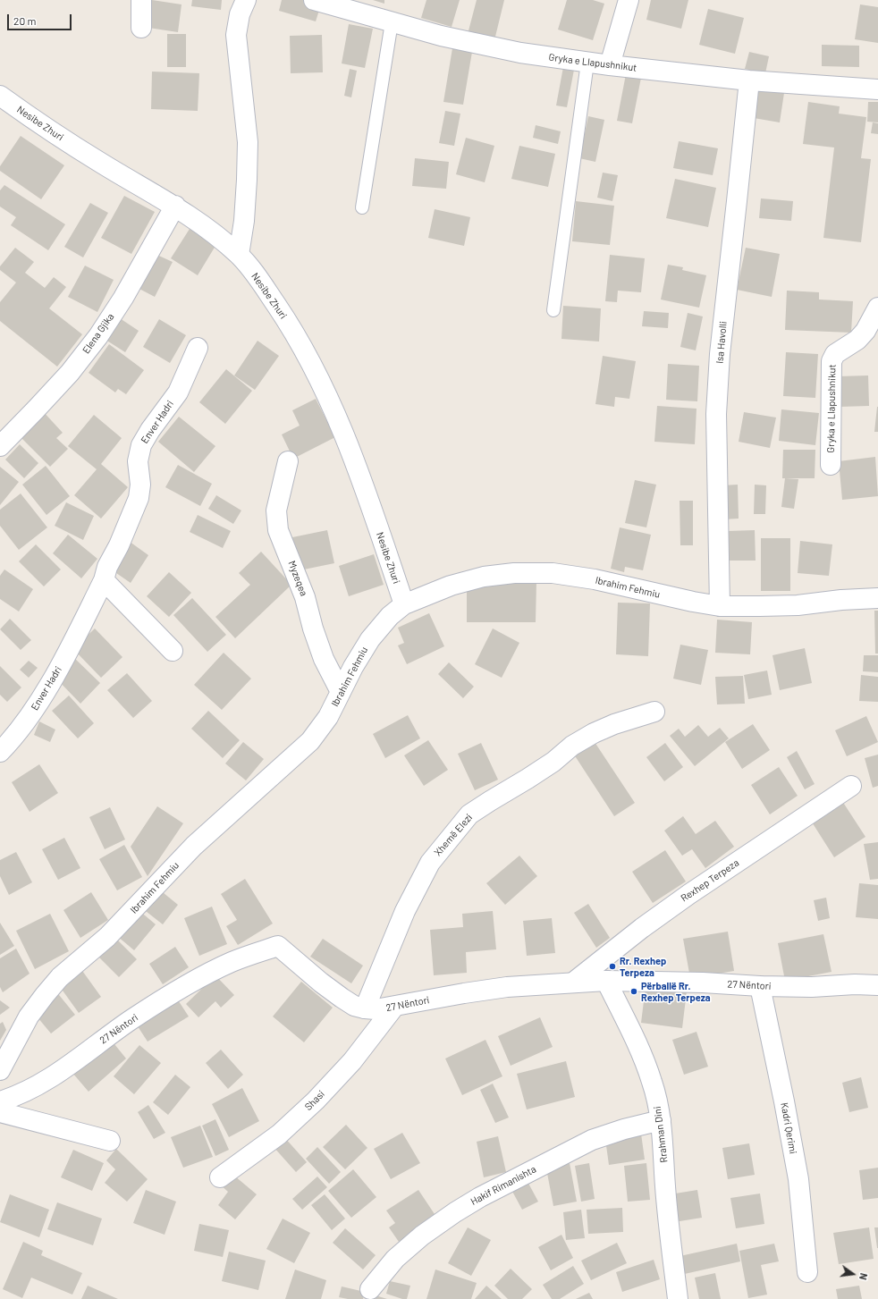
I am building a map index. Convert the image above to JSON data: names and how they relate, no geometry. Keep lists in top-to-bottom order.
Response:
{
  "streets": {
    "street": [
      "Gryka e Llapushnikut",
      "Nesibe Zhuri",
      "Elena Gjika",
      "Isa Havolli",
      "Enver Hadri",
      "Myzeqea",
      "Ibrahim Fehmiu",
      "Xhemë Elezi",
      "Rexhep Terpeza",
      "27 Nëntori",
      "Shasi",
      "Kadri Qerimi",
      "Rrahman Dini",
      "Hakif Rimanishta"
    ]
  },
  "crossings": [
    ["Gryka e Llapushnikut", "Isa Havolli"],
    ["Nesibe Zhuri", "Elena Gjika"],
    ["Nesibe Zhuri", "Ibrahim Fehmiu"],
    ["Isa Havolli", "Ibrahim Fehmiu"],
    ["Myzeqea", "Ibrahim Fehmiu"],
    ["Xhemë Elezi", "27 Nëntori"],
    ["Rexhep Terpeza", "27 Nëntori"],
    ["27 Nëntori", "Shasi"],
    ["27 Nëntori", "Kadri Qerimi"],
    ["27 Nëntori", "Rrahman Dini"],
    ["Rrahman Dini", "Hakif Rimanishta"]
  ],
  "places": ["Rr. Rexhep Terpeza", "Përballë Rr. Rexhep Terpeza"],
  "scale_bar": "20 m",
  "north": "right"
}
